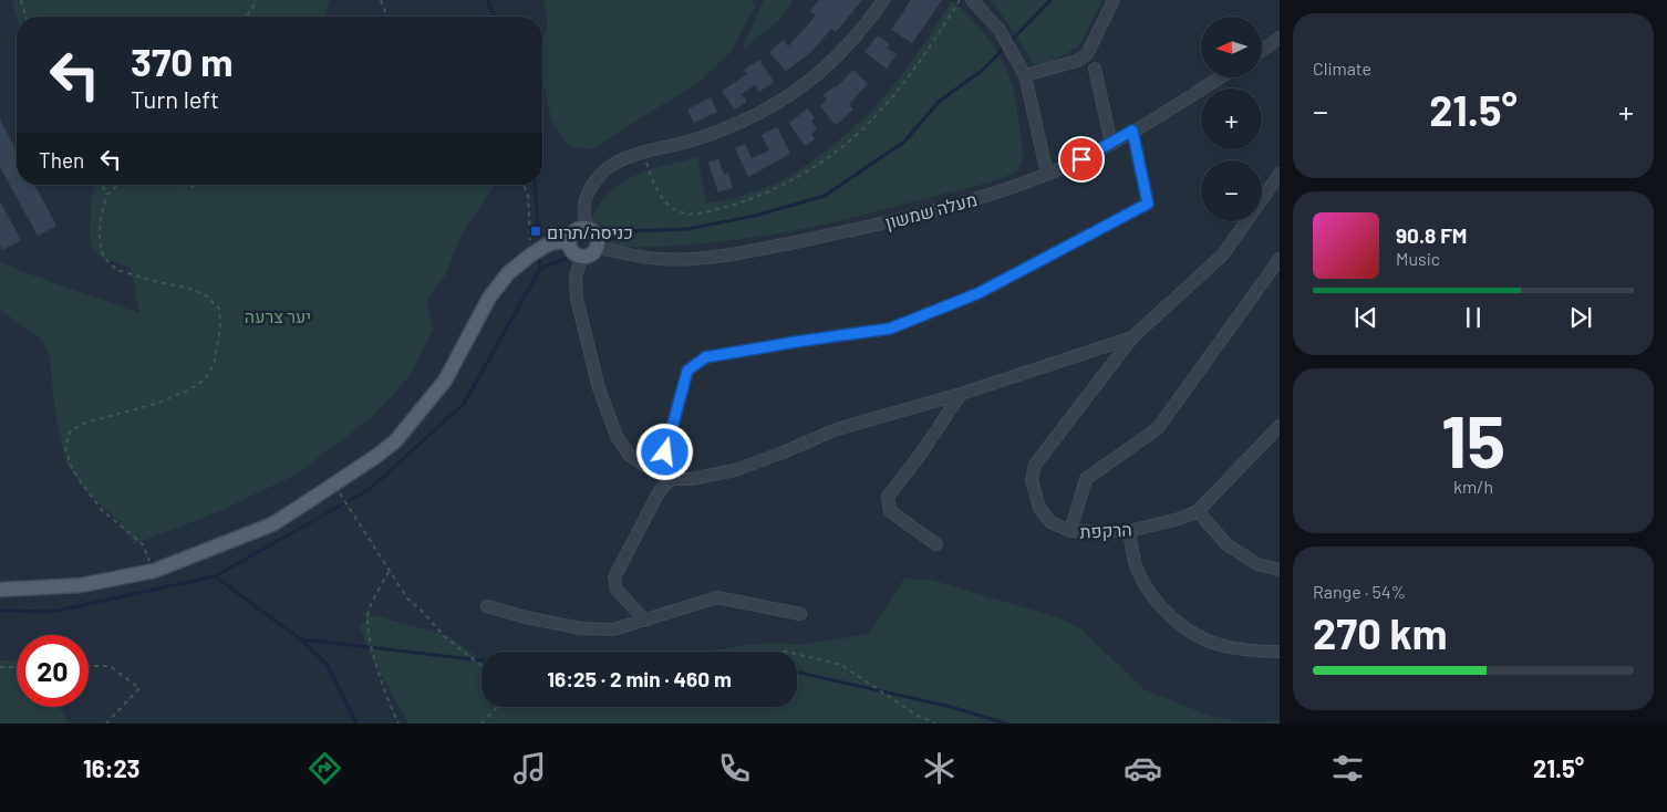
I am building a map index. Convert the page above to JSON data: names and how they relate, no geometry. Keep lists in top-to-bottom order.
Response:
{
  "streets": {
    "street": ["מעלה שמשון", "הרקפת"]
  },
  "parks": ["יער צרעה"],
  "places": {
    "transit": ["כניסה/תרום"]
  },
  "north": "left",
  "page": {
    "tile": [
      "Climate",
      ["15", "km/h"],
      ["Range · 54%", "270 km"]
    ],
    "map_buttons": ["+", "−"],
    "turn": ["370 m", "Turn left"],
    "heat": ["−", "21.5°", "+"],
    "then": "Then",
    "song": ["90.8 FM", "Music"],
    "limit": "20",
    "trip": "16:25 · 2 min · 460 m",
    "tabs": ["16:23", "21.5°"]
  }
}
